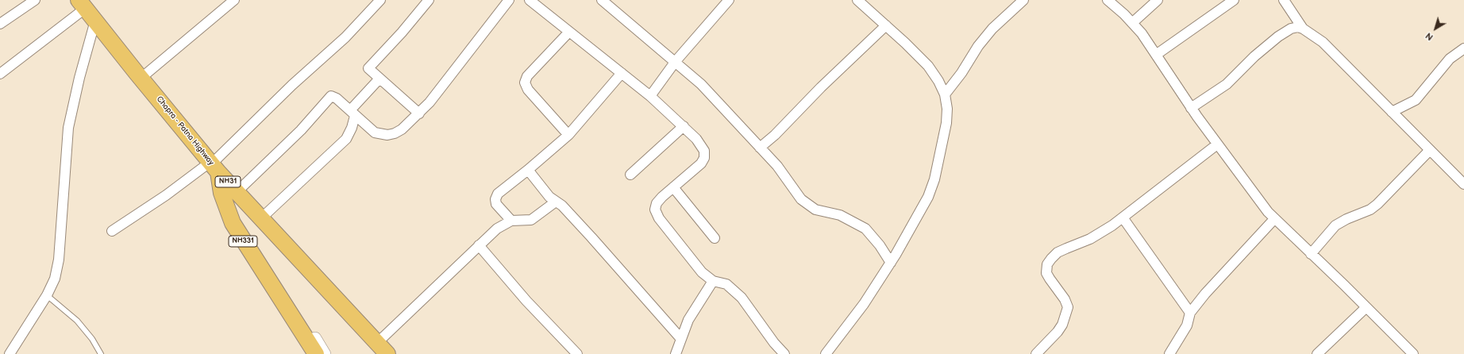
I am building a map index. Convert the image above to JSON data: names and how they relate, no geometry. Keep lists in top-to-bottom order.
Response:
{
  "streets": {
    "highway": ["Chapra - Patna Highway", "NH31", "NH331"]
  },
  "crossings": [
    ["Chapra - Patna Highway", "NH331"]
  ],
  "north": "bottom left"
}
